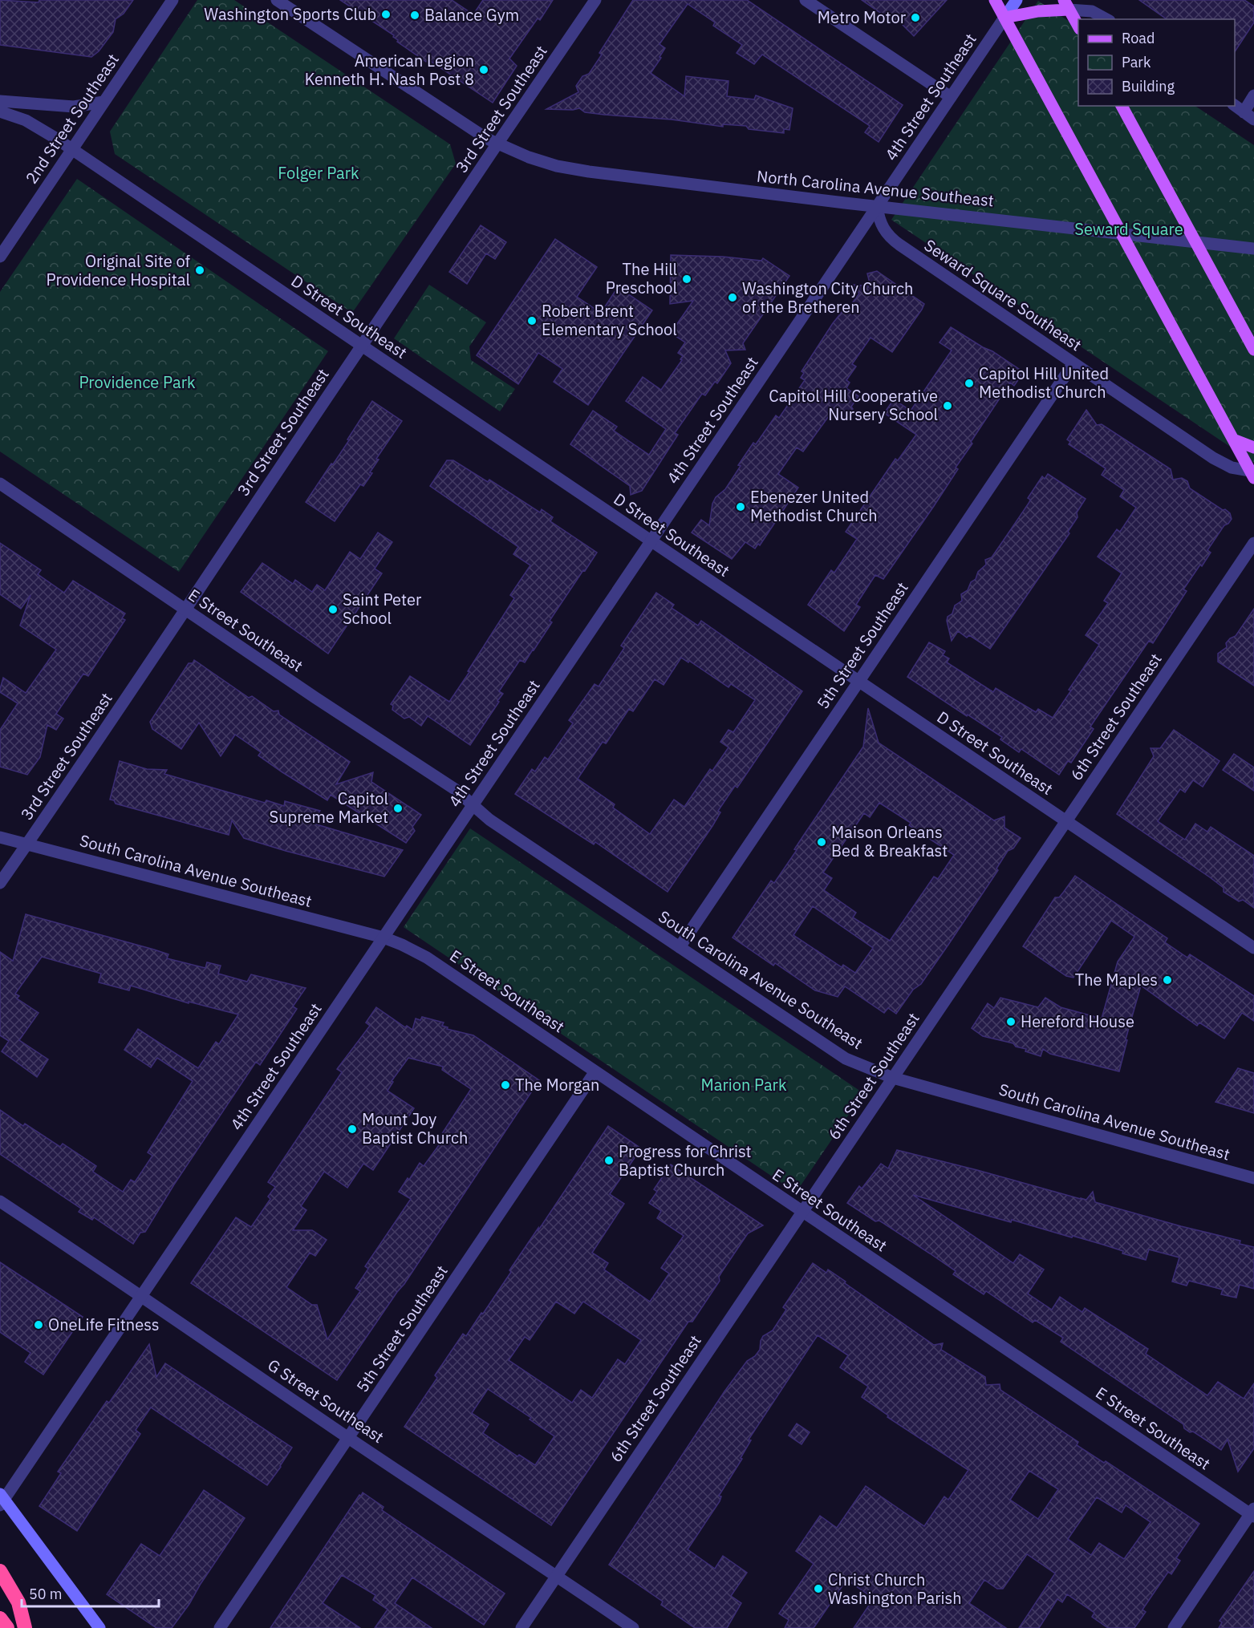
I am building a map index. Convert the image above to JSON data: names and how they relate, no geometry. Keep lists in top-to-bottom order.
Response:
{
  "streets": {
    "main road": ["4th Street Southeast"],
    "street": [
      "3rd Street Southeast",
      "2nd Street Southeast",
      "North Carolina Avenue Southeast",
      "Seward Square Southeast",
      "D Street Southeast",
      "E Street Southeast",
      "5th Street Southeast",
      "6th Street Southeast",
      "South Carolina Avenue Southeast",
      "G Street Southeast"
    ]
  },
  "crossings": [
    ["4th Street Southeast", "North Carolina Avenue Southeast"],
    ["4th Street Southeast", "Seward Square Southeast"],
    ["4th Street Southeast", "D Street Southeast"],
    ["4th Street Southeast", "E Street Southeast"],
    ["4th Street Southeast", "South Carolina Avenue Southeast"],
    ["4th Street Southeast", "G Street Southeast"],
    ["3rd Street Southeast", "North Carolina Avenue Southeast"],
    ["3rd Street Southeast", "D Street Southeast"],
    ["3rd Street Southeast", "E Street Southeast"],
    ["3rd Street Southeast", "South Carolina Avenue Southeast"],
    ["2nd Street Southeast", "D Street Southeast"],
    ["North Carolina Avenue Southeast", "Seward Square Southeast"],
    ["Seward Square Southeast", "5th Street Southeast"],
    ["D Street Southeast", "5th Street Southeast"],
    ["D Street Southeast", "6th Street Southeast"],
    ["E Street Southeast", "5th Street Southeast"],
    ["E Street Southeast", "6th Street Southeast"],
    ["E Street Southeast", "South Carolina Avenue Southeast"],
    ["5th Street Southeast", "South Carolina Avenue Southeast"],
    ["5th Street Southeast", "G Street Southeast"],
    ["6th Street Southeast", "South Carolina Avenue Southeast"],
    ["6th Street Southeast", "G Street Southeast"]
  ],
  "parks": [
    "Folger Park",
    "Seward Square",
    "Providence Park",
    "Marion Park"
  ],
  "places": [
    "Washington Sports Club",
    "Balance Gym",
    "Metro Motor",
    "American Legion Kenneth H. Nash Post 8",
    "Original Site of Providence Hospital",
    "The Hill Preschool",
    "Washington City Church of the Bretheren",
    "Robert Brent Elementary School",
    "Capitol Hill United Methodist Church",
    "Capitol Hill Cooperative Nursery School",
    "Ebenezer United Methodist Church",
    "Saint Peter School",
    "Capitol Supreme Market",
    "Maison Orleans Bed & Breakfast",
    "The Maples",
    "Hereford House",
    "The Morgan",
    "Mount Joy Baptist Church",
    "Progress for Christ Baptist Church",
    "OneLife Fitness",
    "Christ Church Washington Parish"
  ],
  "legend": ["Road", "Park", "Building"],
  "scale_bar": "50 m"
}
